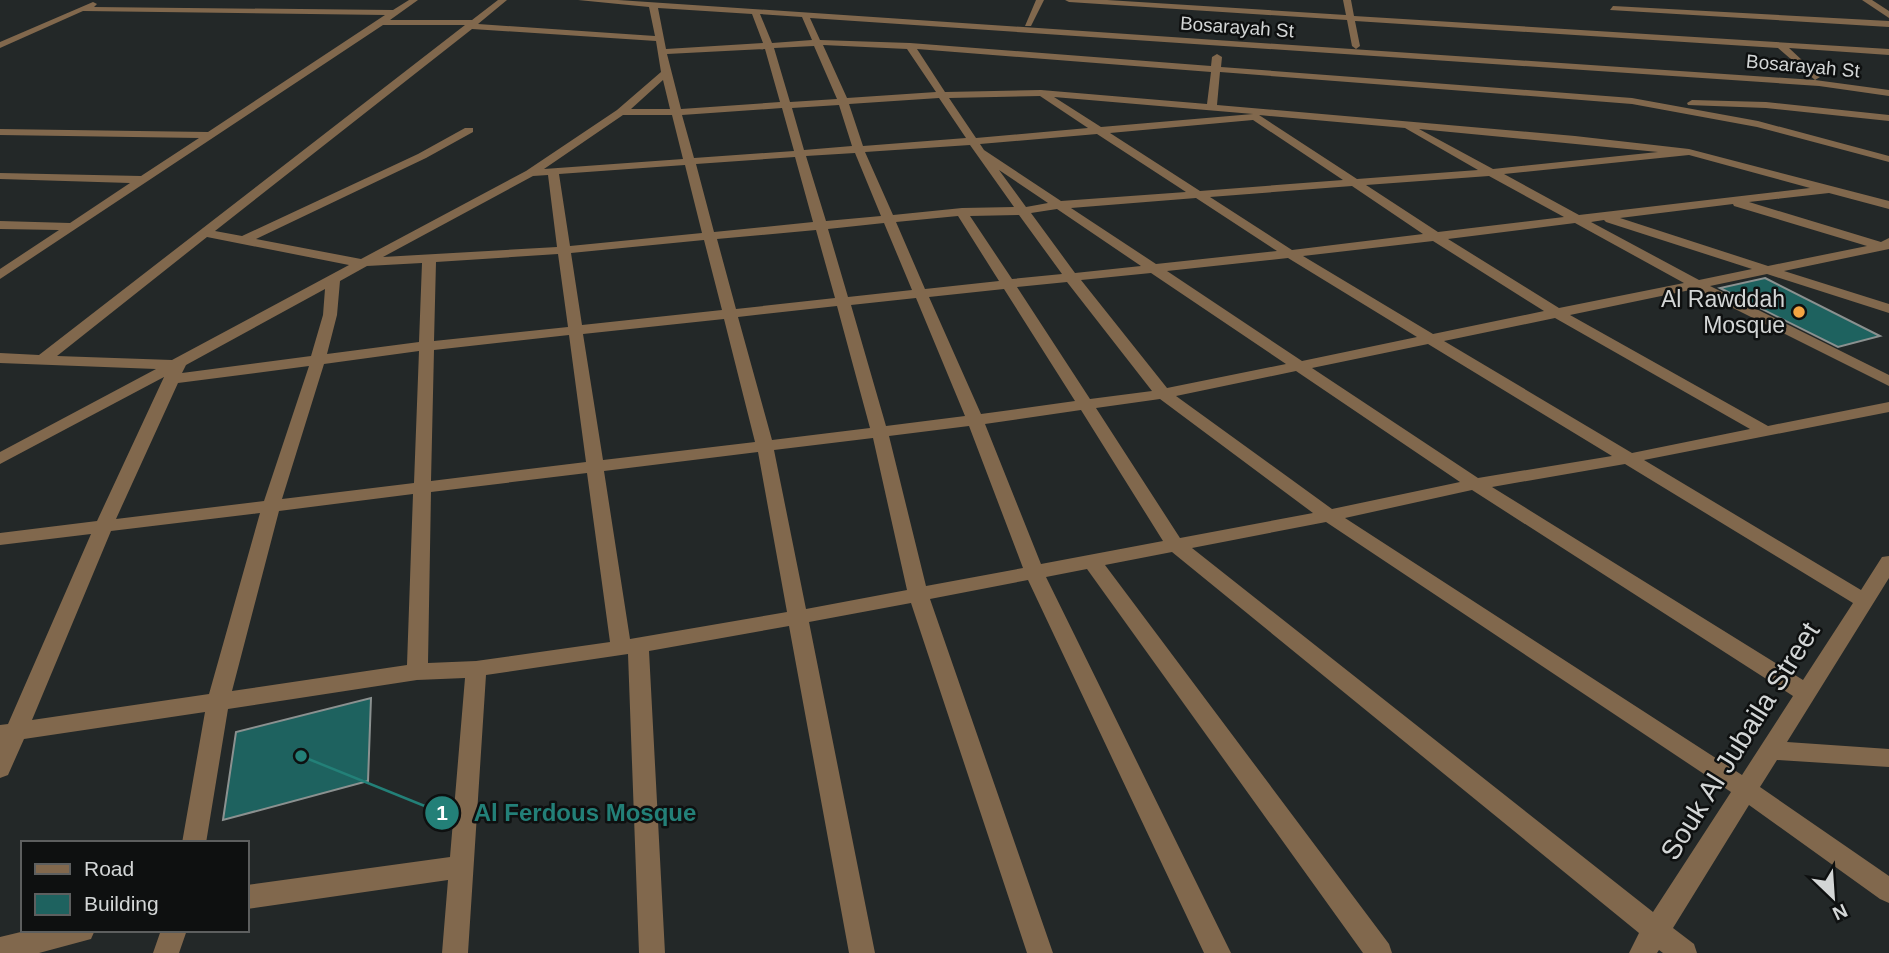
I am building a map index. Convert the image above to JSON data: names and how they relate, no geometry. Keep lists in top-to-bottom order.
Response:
{
  "streets": {
    "street": ["Bosarayah St", "Souk Al Jubaila Street"]
  },
  "places": ["Al Rawddah Mosque", "Al Ferdous Mosque"],
  "legend": ["Road", "Building"],
  "north": "bottom right"
}
